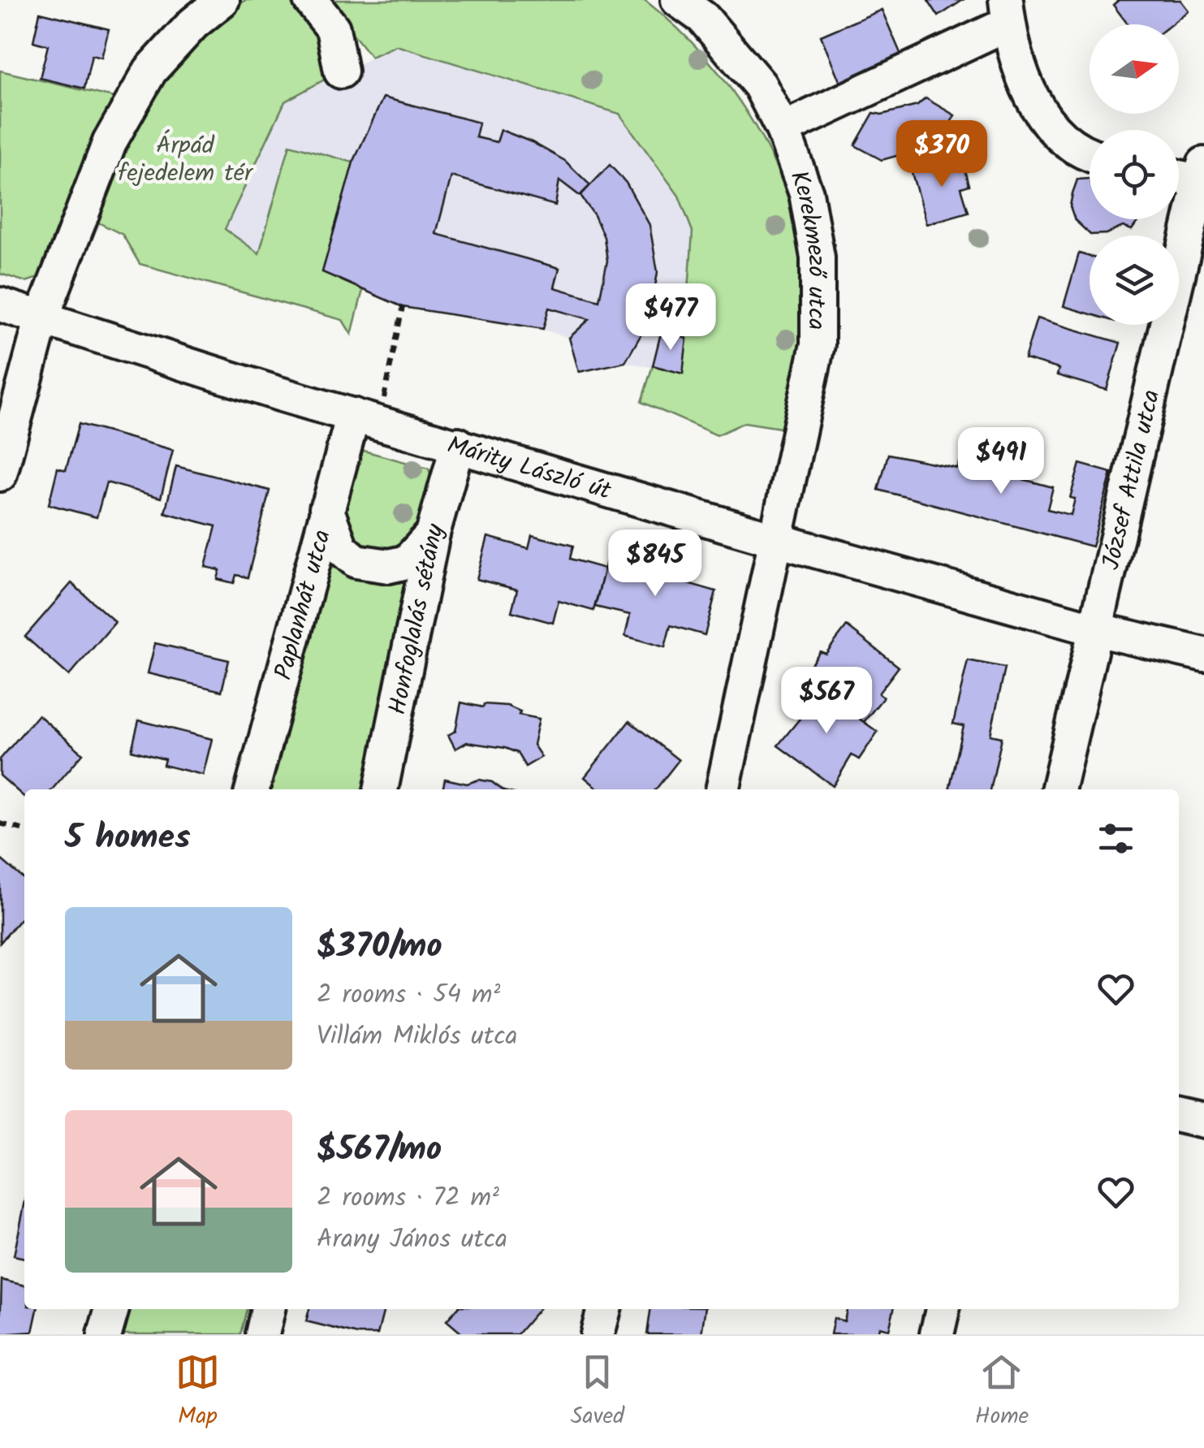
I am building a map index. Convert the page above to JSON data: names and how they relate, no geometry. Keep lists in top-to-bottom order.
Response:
{
  "streets": {
    "street": [
      "Kerekmező utca",
      "Márity László út",
      "József Attila utca",
      "Paplanhát utca",
      "Honfoglalás sétány"
    ]
  },
  "crossings": [
    ["Kerekmező utca", "Márity László út"],
    ["Márity László út", "József Attila utca"],
    ["Márity László út", "Paplanhát utca"],
    ["Márity László út", "Honfoglalás sétány"]
  ],
  "parks": ["Árpád fejedelem tér"],
  "north": "right",
  "page": {
    "price": [
      "$370",
      "$477",
      "$491",
      "$845",
      "$567"
    ],
    "heading": "5 homes",
    "list": [
      {
        "name": "$370/mo",
        "note": "2 rooms · 54 m² · Villám Miklós utca"
      },
      {
        "name": "$567/mo",
        "note": "2 rooms · 72 m² · Arany János utca"
      }
    ],
    "tabs": ["Map", "Saved", "Home"]
  }
}
